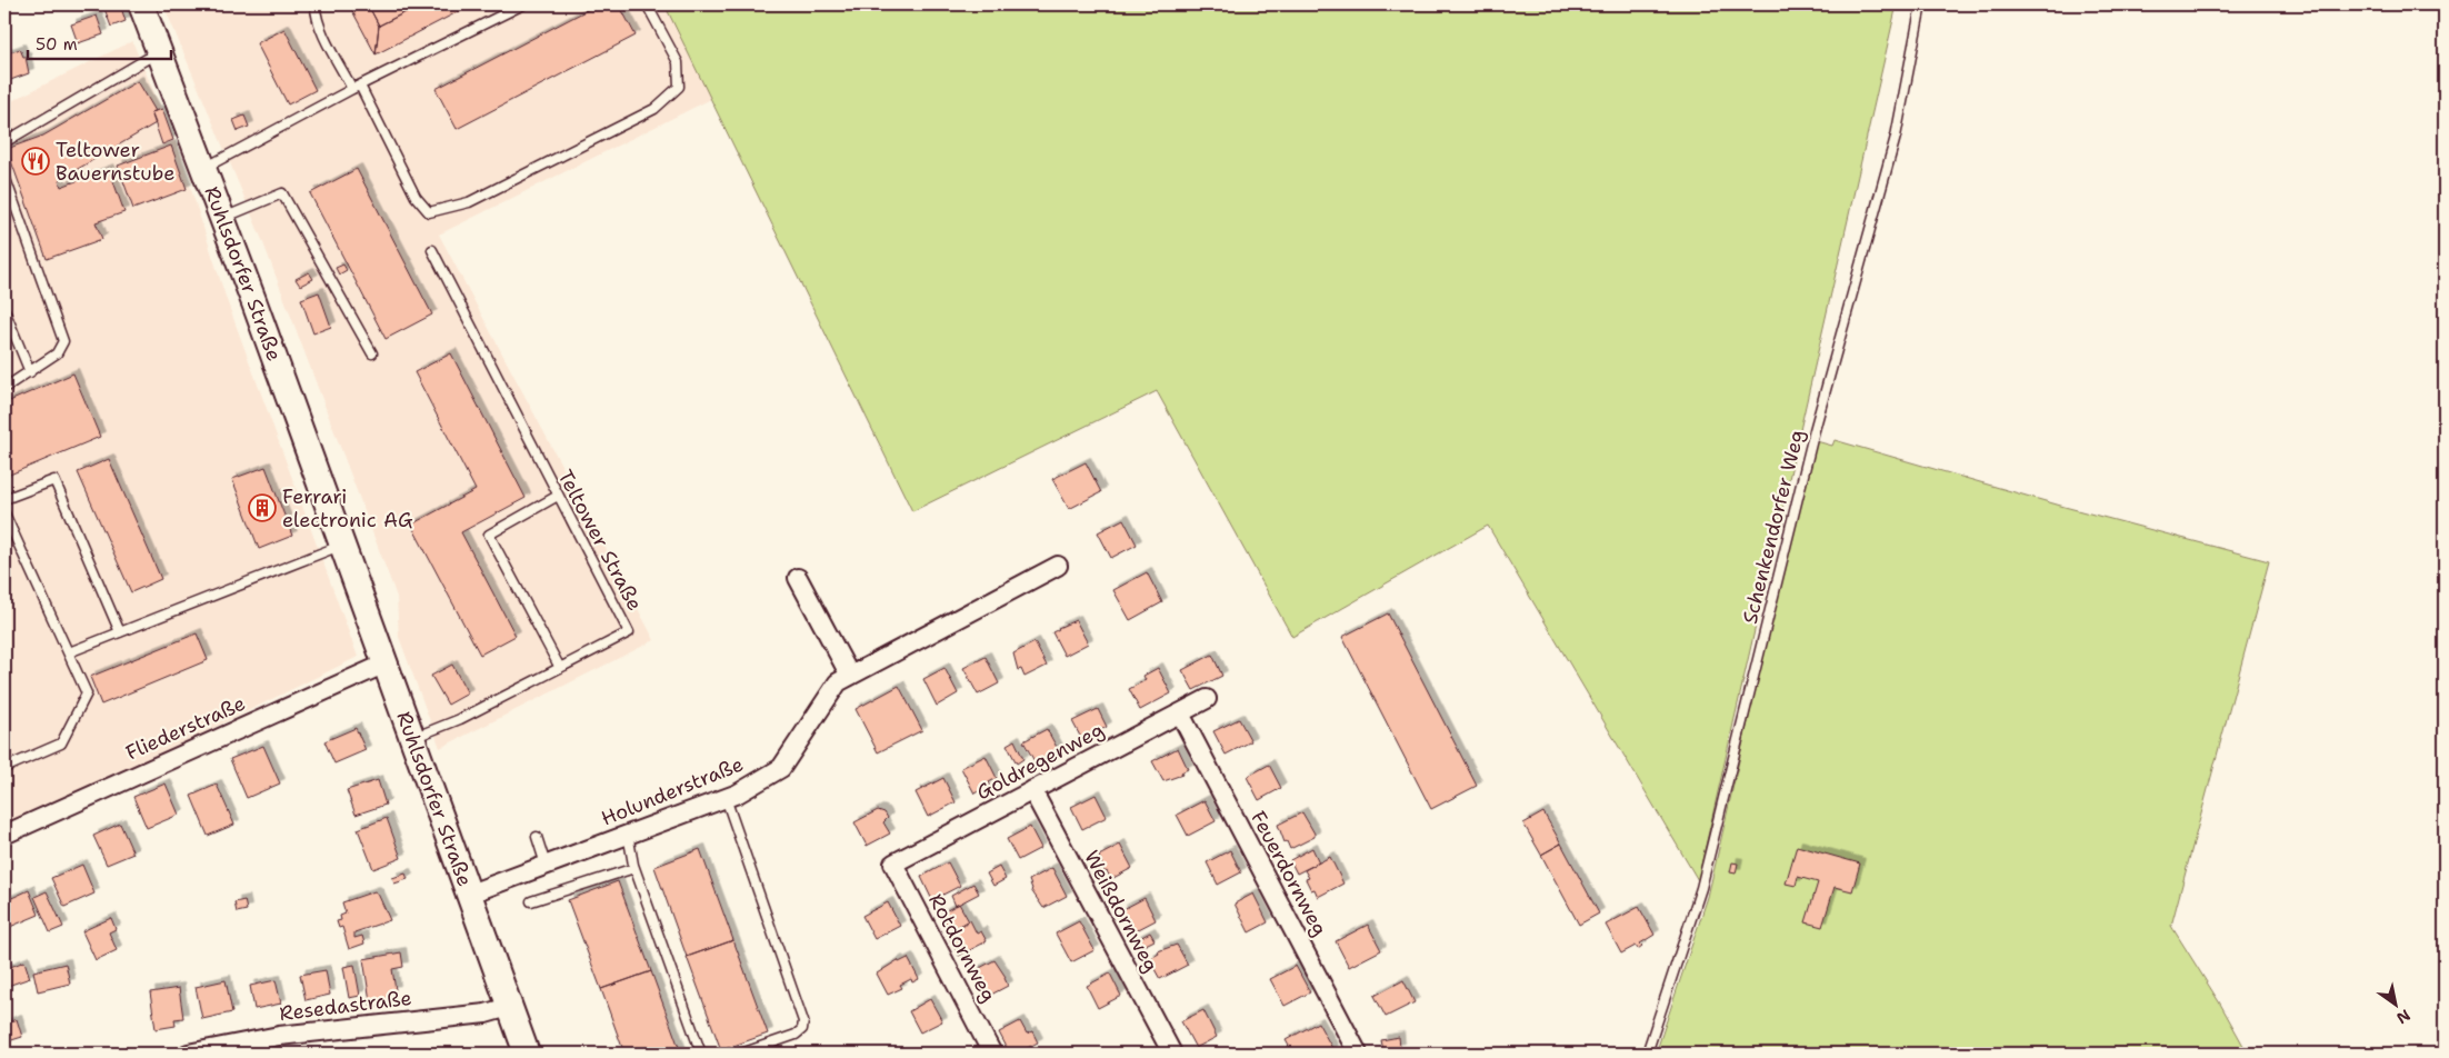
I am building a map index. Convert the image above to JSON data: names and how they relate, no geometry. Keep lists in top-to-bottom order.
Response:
{
  "streets": {
    "main road": ["Ruhlsdorfer Straße"],
    "street": [
      "Fliederstraße",
      "Goldregenweg",
      "Holunderstraße",
      "Feuerdornweg",
      "Weißdornweg",
      "Rotdornweg",
      "Resedastraße"
    ],
    "lane": ["Schenkendorfer Weg", "Teltower Straße"]
  },
  "crossings": [
    ["Ruhlsdorfer Straße", "Teltower Straße"],
    ["Ruhlsdorfer Straße", "Fliederstraße"],
    ["Ruhlsdorfer Straße", "Holunderstraße"],
    ["Ruhlsdorfer Straße", "Resedastraße"],
    ["Goldregenweg", "Feuerdornweg"],
    ["Goldregenweg", "Weißdornweg"],
    ["Goldregenweg", "Rotdornweg"]
  ],
  "places": {
    "restaurant": ["Teltower Bauernstube"],
    "building": ["Ferrari electronic AG"]
  },
  "scale_bar": "50 m",
  "north": "bottom right"
}
